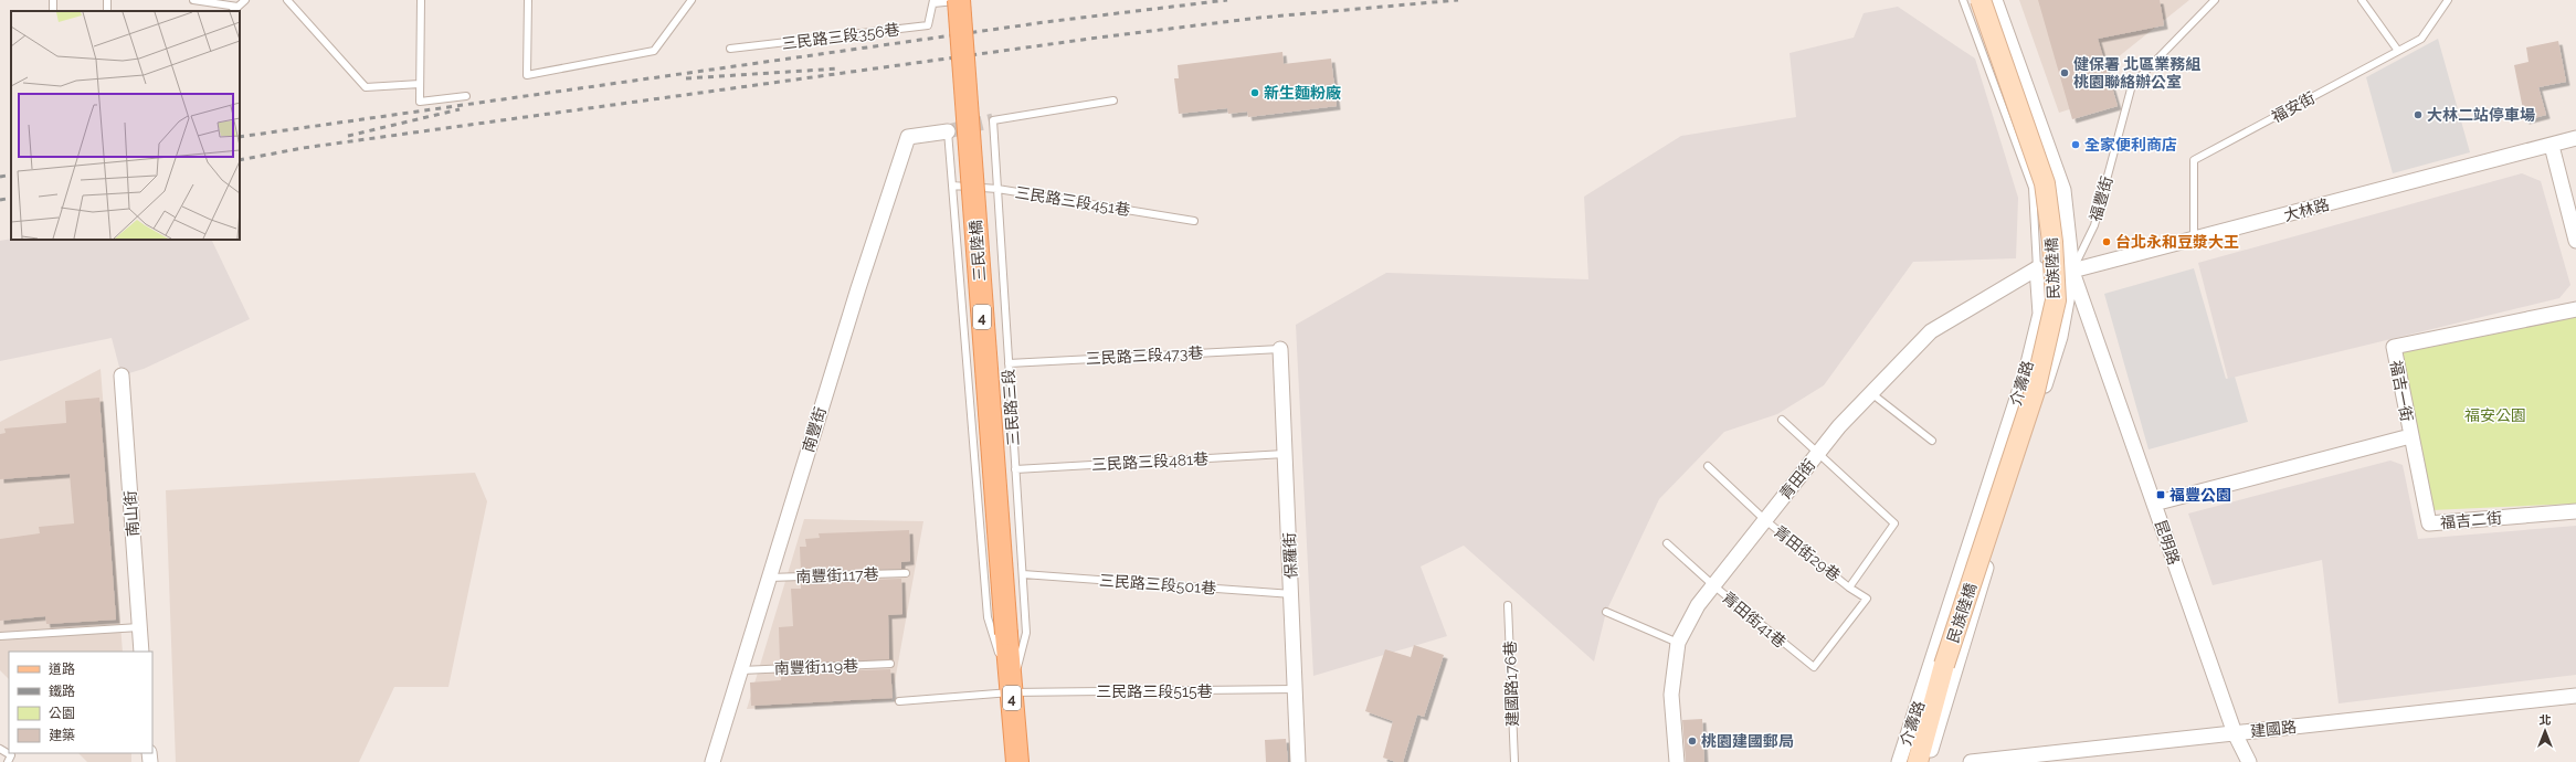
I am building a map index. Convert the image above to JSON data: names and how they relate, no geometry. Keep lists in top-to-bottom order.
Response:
{
  "streets": {
    "main road": ["三民陸橋", "4", "三民路三段"],
    "street": [
      "大林路",
      "民族陸橋",
      "介壽路",
      "福吉一街",
      "南豐街",
      "青田街",
      "南山街",
      "福吉二街",
      "昆明路",
      "保羅街",
      "建國路"
    ],
    "lane": [
      "三民路三段356巷",
      "福安街",
      "福豐街",
      "三民路三段451巷",
      "三民路三段473巷",
      "三民路三段481巷",
      "青田街29巷",
      "南豐街117巷",
      "三民路三段501巷",
      "青田街41巷",
      "南豐街119巷",
      "建國路176巷",
      "三民路三段515巷"
    ]
  },
  "crossings": [
    ["福安街", "大林路"],
    ["福豐街", "大林路"],
    ["福豐街", "介壽路"],
    ["福豐街", "昆明路"],
    ["三民路三段451巷", "三民路三段"],
    ["大林路", "介壽路"],
    ["大林路", "青田街"],
    ["大林路", "昆明路"],
    ["三民陸橋", "三民路三段"],
    ["民族陸橋", "介壽路"],
    ["三民路三段473巷", "三民路三段"],
    ["三民路三段473巷", "保羅街"],
    ["介壽路", "青田街"],
    ["介壽路", "昆明路"],
    ["福吉一街", "福吉二街"],
    ["福吉一街", "昆明路"],
    ["三民路三段", "南豐街"],
    ["三民路三段", "三民路三段481巷"],
    ["三民路三段", "三民路三段501巷"],
    ["三民路三段", "三民路三段515巷"],
    ["南豐街", "南豐街117巷"],
    ["南豐街", "南豐街119巷"],
    ["三民路三段481巷", "保羅街"],
    ["青田街", "青田街29巷"],
    ["青田街", "青田街41巷"],
    ["昆明路", "建國路"],
    ["青田街29巷", "青田街41巷"],
    ["保羅街", "三民路三段501巷"],
    ["保羅街", "三民路三段515巷"]
  ],
  "parks": ["福安公園"],
  "places": {
    "other": [
      "健保署 北區業務組 桃園聯絡辦公室",
      "新生麵粉廠",
      "大林二站停車場",
      "全家便利商店",
      "台北永和豆漿大王",
      "桃園建國郵局"
    ],
    "transit": ["福豐公園"]
  },
  "legend": [
    "道路",
    "鐵路",
    "公園",
    "建築"
  ],
  "north": "top"
}
